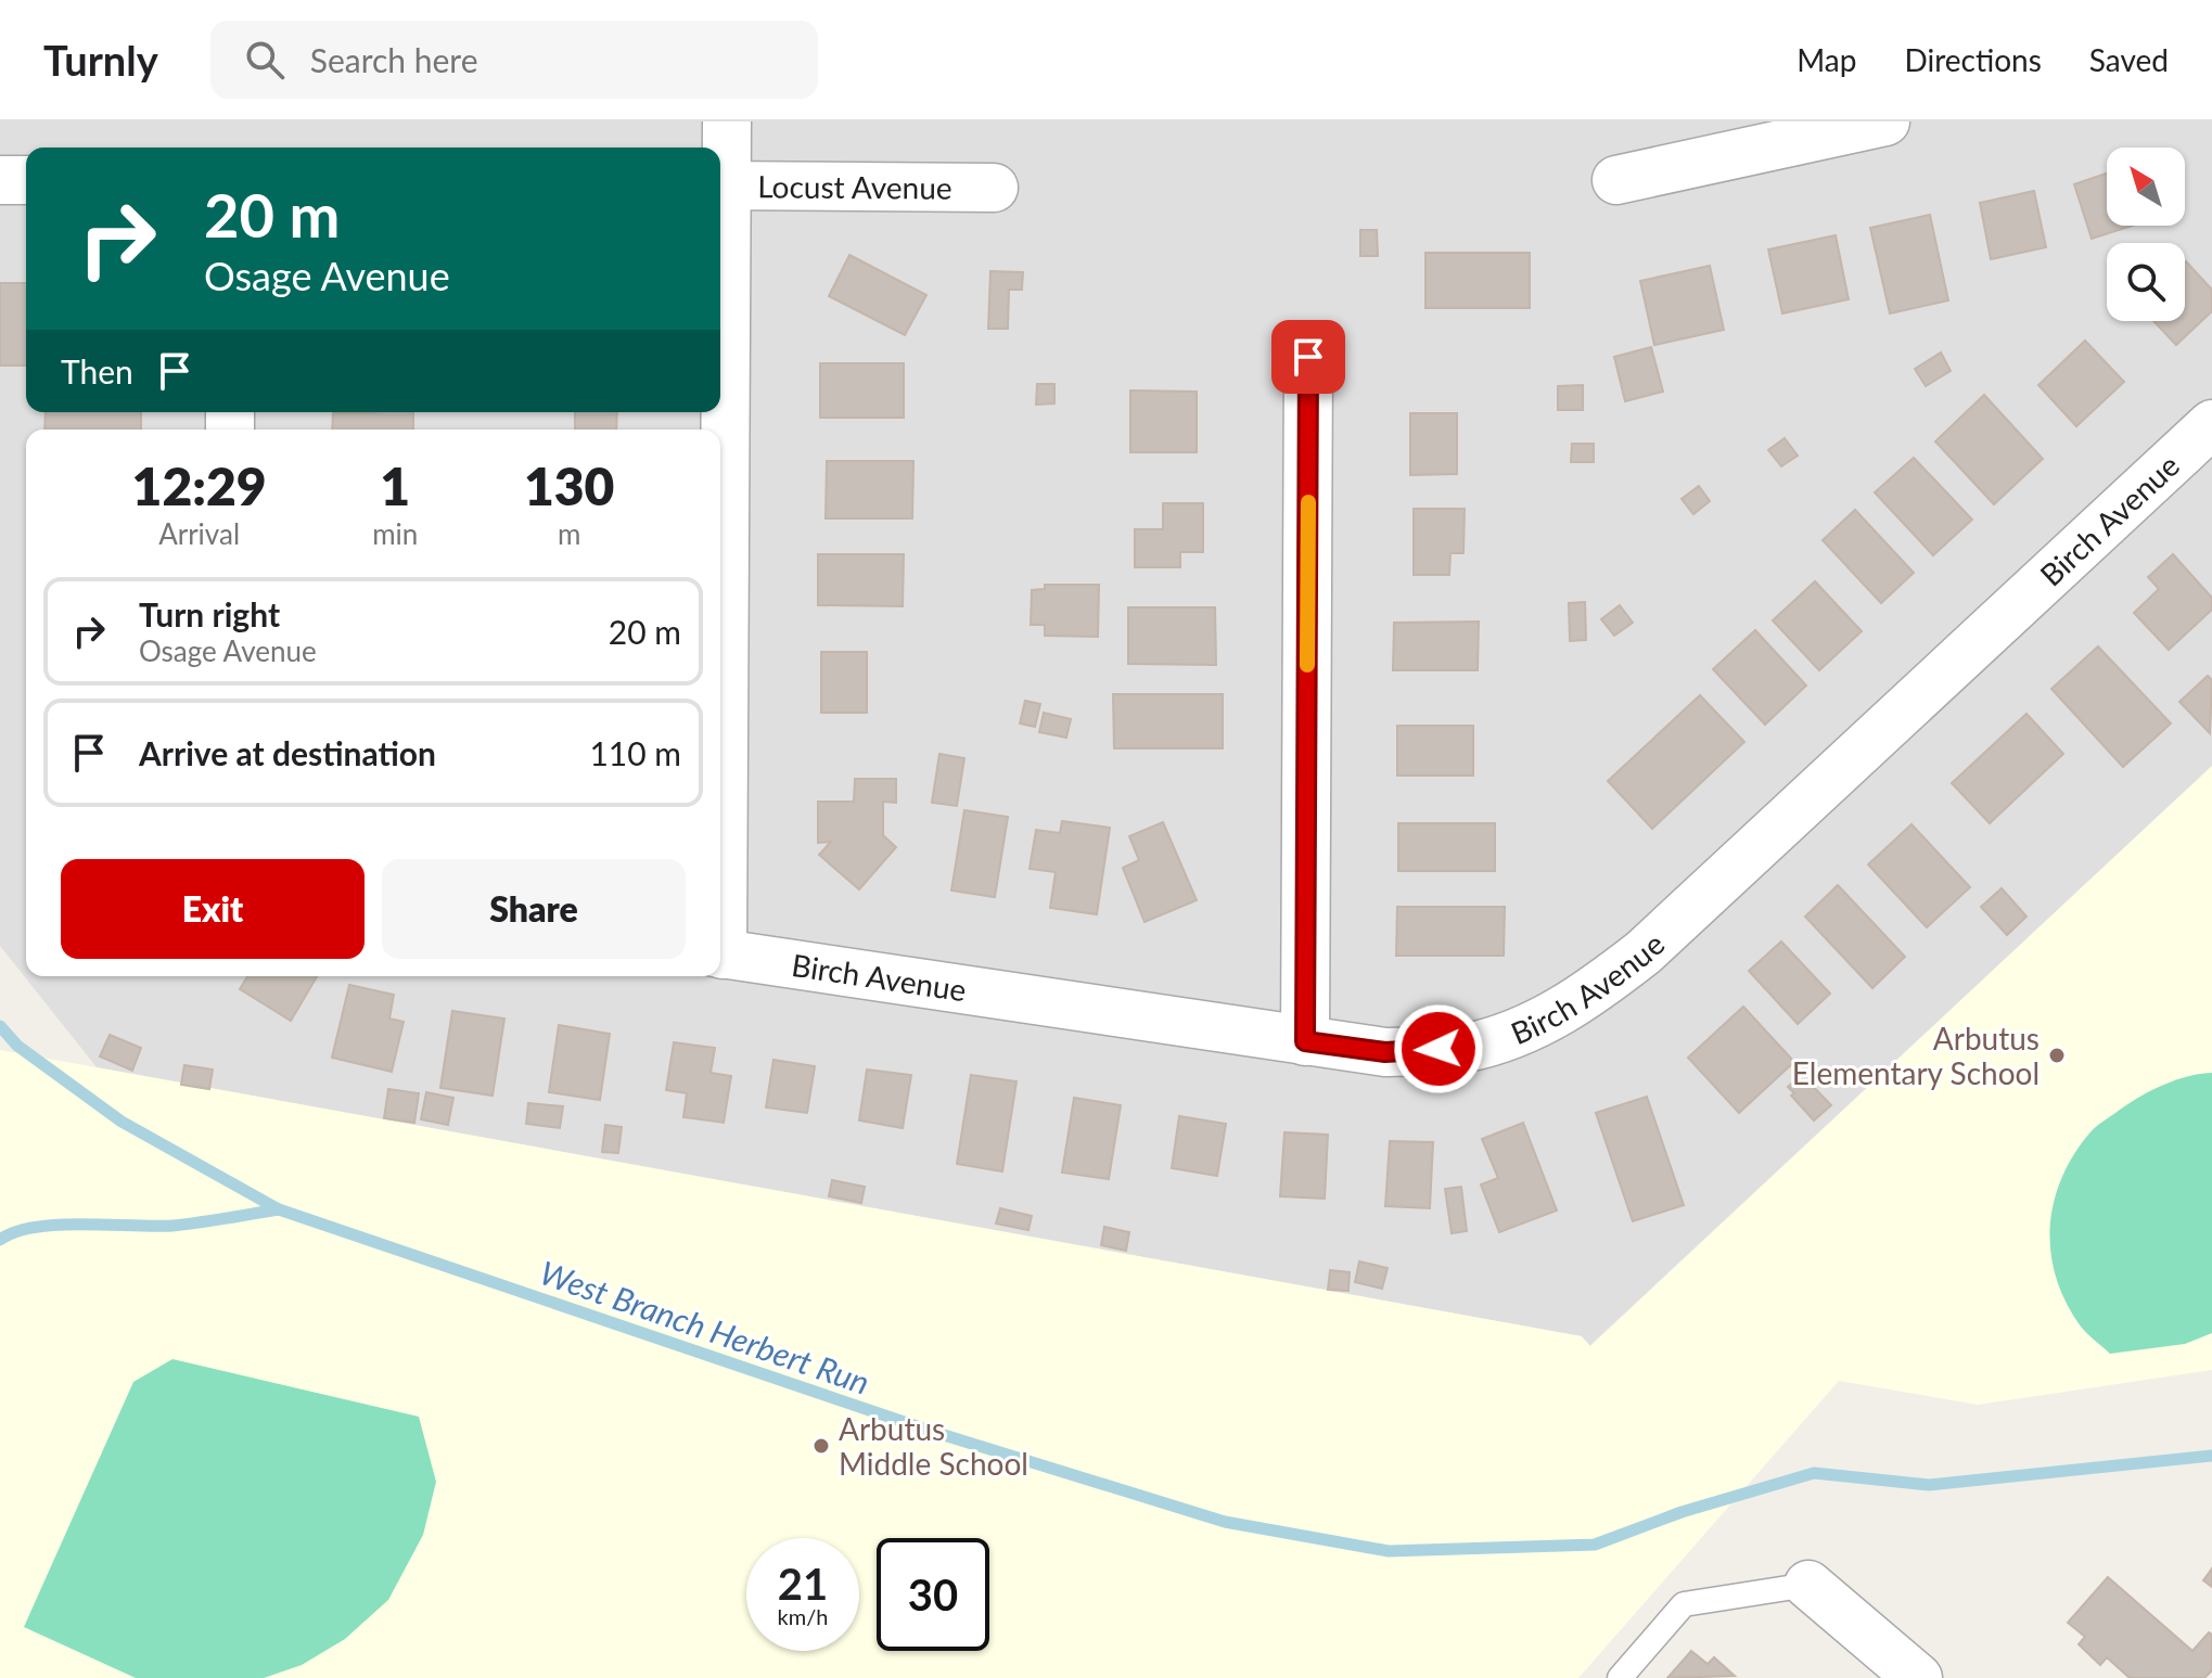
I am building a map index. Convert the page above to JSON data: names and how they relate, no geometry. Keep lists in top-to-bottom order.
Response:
{
  "streets": {
    "street": ["Locust Avenue", "Birch Avenue"]
  },
  "water": ["West Branch Herbert Run"],
  "places": ["Arbutus Elementary School", "Arbutus Middle School"],
  "north": "top left",
  "page": {
    "header": "Turnly",
    "search": "Search here",
    "nav": ["Map", "Directions", "Saved"],
    "turn": ["20 m", "Osage Avenue"],
    "then": "Then",
    "eta": [
      "12:29",
      "Arrival",
      "1",
      "min",
      "130",
      "m"
    ],
    "list": [
      {
        "name": "Turn right",
        "note": "Osage Avenue",
        "value": "20 m"
      },
      {
        "name": "Arrive at destination",
        "value": "110 m"
      }
    ],
    "buttons": ["Exit", "Share"],
    "speed": "21 km/h",
    "limit": "30"
  }
}
